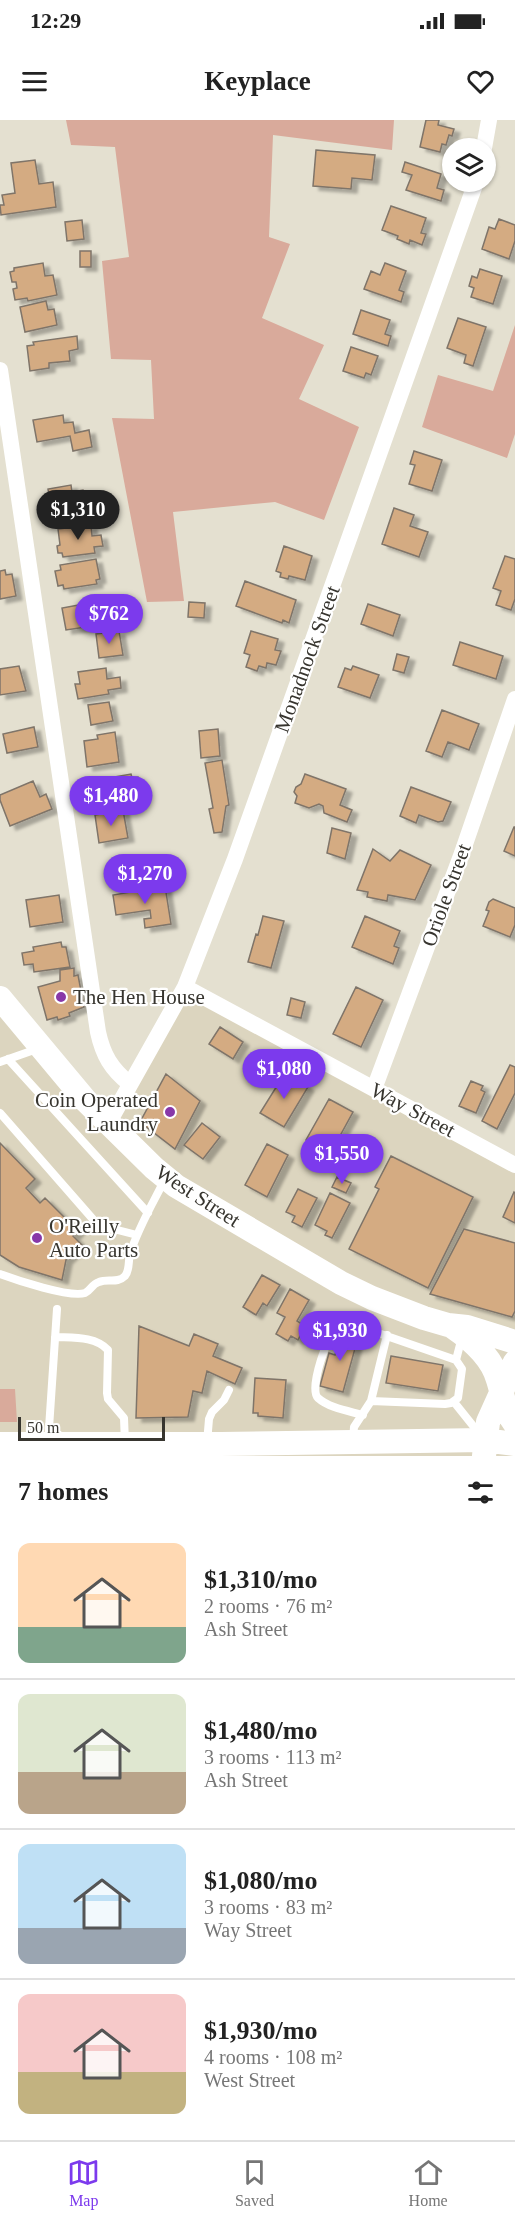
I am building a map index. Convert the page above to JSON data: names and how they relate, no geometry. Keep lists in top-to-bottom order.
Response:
{
  "streets": {
    "main road": ["West Street"],
    "street": ["Monadnock Street", "Oriole Street", "Way Street"]
  },
  "crossings": [
    ["Monadnock Street", "Way Street"],
    ["Monadnock Street", "West Street"],
    ["Oriole Street", "Way Street"]
  ],
  "places": ["The Hen House", "Coin Operated Laundry", "O'Reilly Auto Parts"],
  "scale_bar": "50 m",
  "page": {
    "status": "12:29",
    "header": "Keyplace",
    "price": [
      "$1,310",
      "$762",
      "$1,480",
      "$1,270",
      "$1,080",
      "$1,550",
      "$1,930"
    ],
    "scale": "50 m",
    "heading": "7 homes",
    "list": [
      {
        "name": "$1,310/mo",
        "note": "2 rooms · 76 m² · Ash Street"
      },
      {
        "name": "$1,480/mo",
        "note": "3 rooms · 113 m² · Ash Street"
      },
      {
        "name": "$1,080/mo",
        "note": "3 rooms · 83 m² · Way Street"
      },
      {
        "name": "$1,930/mo",
        "note": "4 rooms · 108 m² · West Street"
      }
    ],
    "tabs": ["Map", "Saved", "Home"]
  }
}
